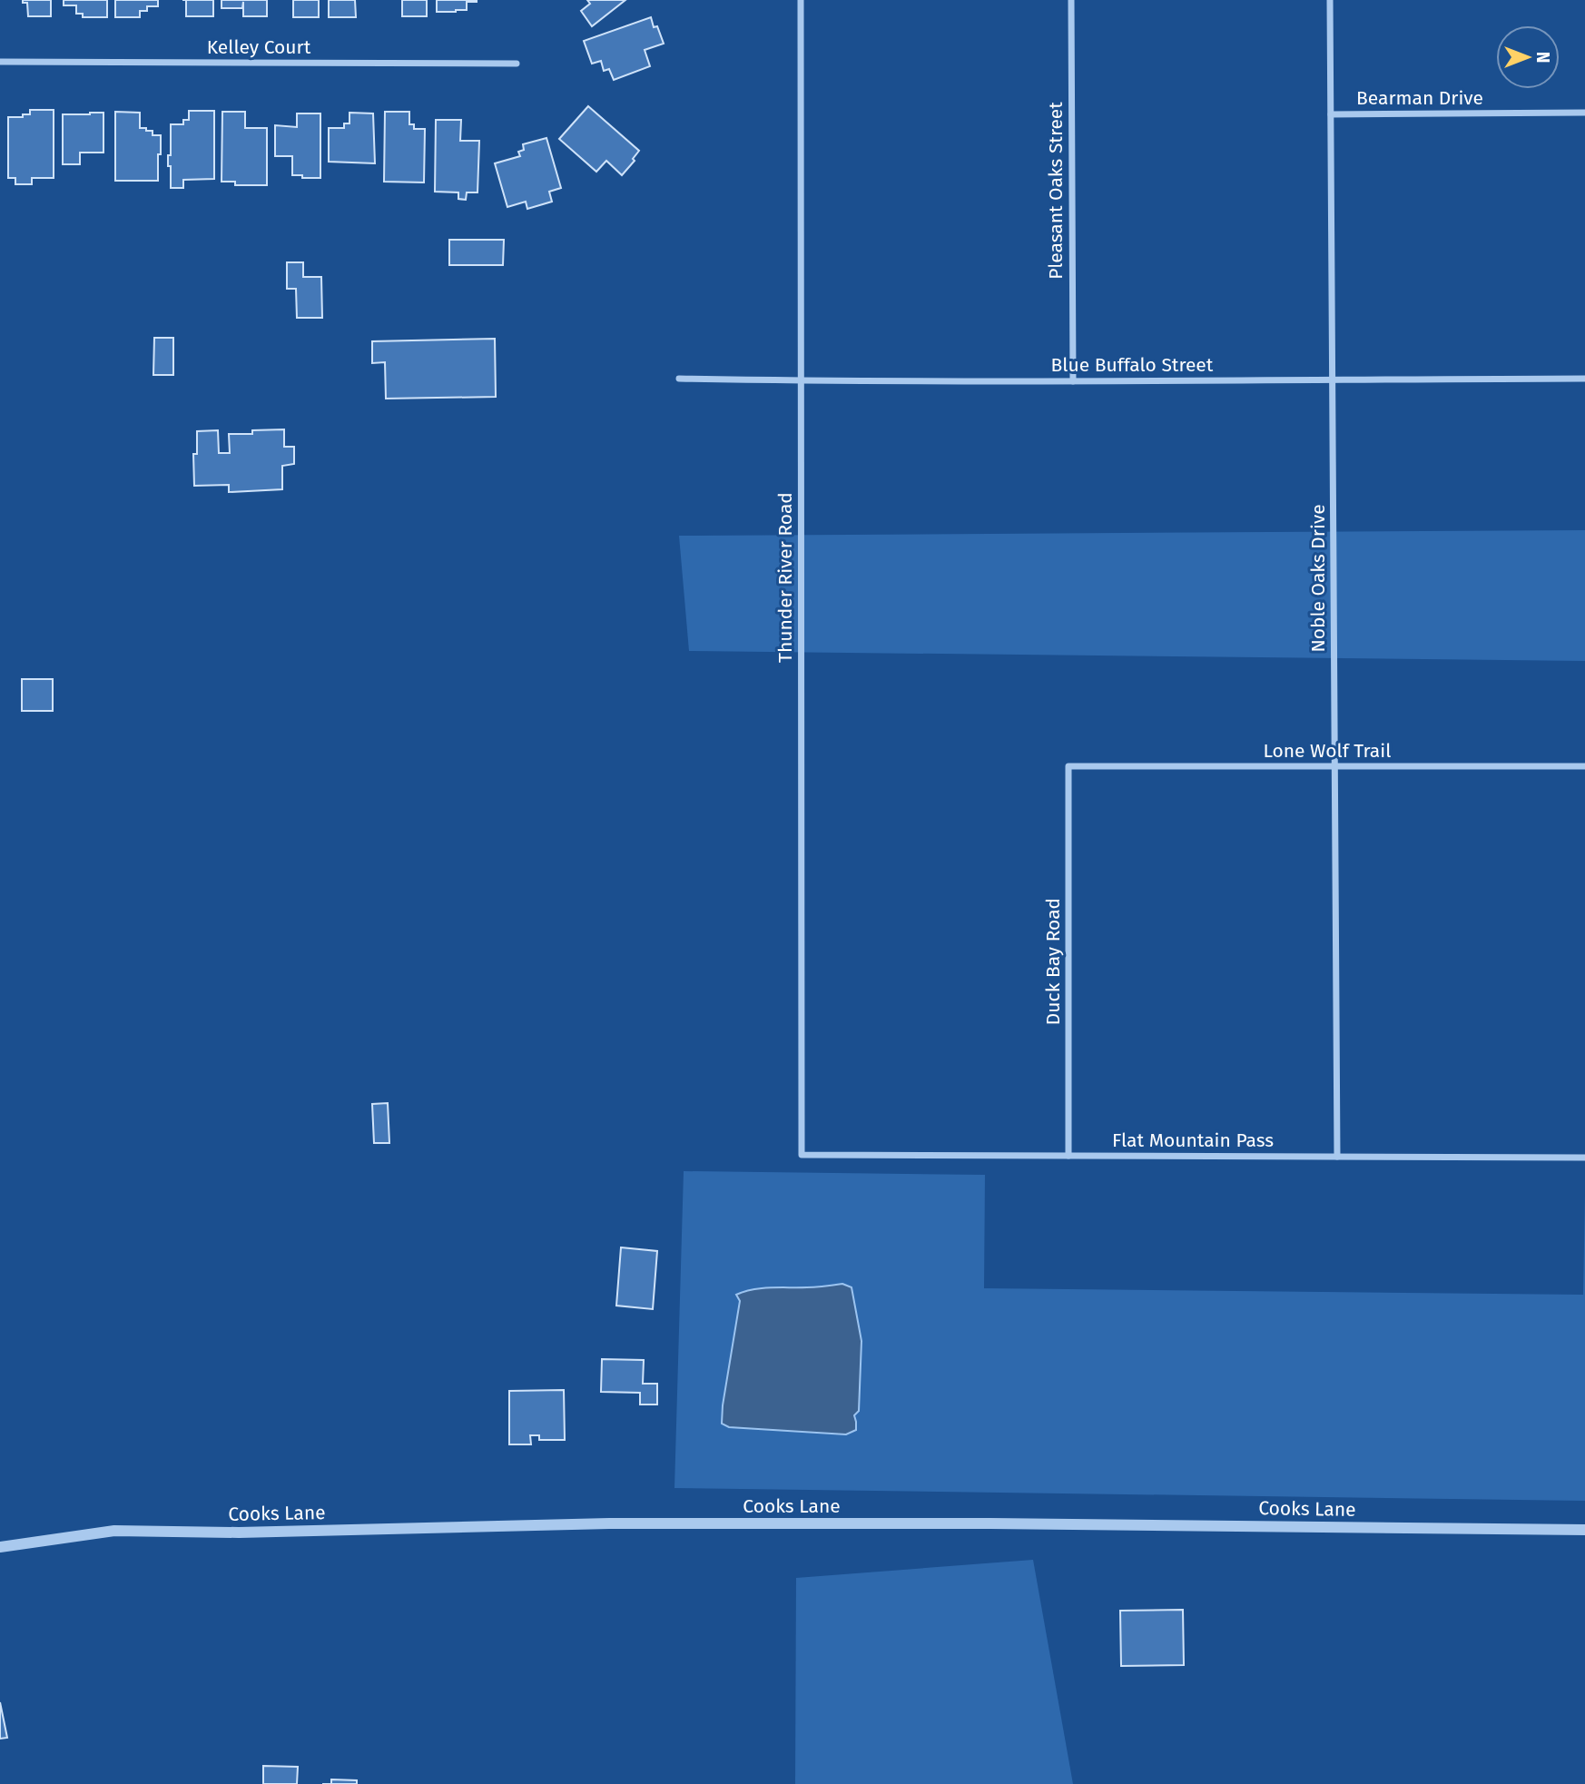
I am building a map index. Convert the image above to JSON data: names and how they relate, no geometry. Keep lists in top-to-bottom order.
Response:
{
  "streets": {
    "street": [
      "Kelley Court",
      "Bearman Drive",
      "Pleasant Oaks Street",
      "Blue Buffalo Street",
      "Thunder River Road",
      "Noble Oaks Drive",
      "Lone Wolf Trail",
      "Duck Bay Road",
      "Flat Mountain Pass",
      "Cooks Lane"
    ]
  },
  "crossings": [
    ["Bearman Drive", "Noble Oaks Drive"],
    ["Pleasant Oaks Street", "Blue Buffalo Street"],
    ["Blue Buffalo Street", "Thunder River Road"],
    ["Blue Buffalo Street", "Noble Oaks Drive"],
    ["Thunder River Road", "Flat Mountain Pass"],
    ["Noble Oaks Drive", "Lone Wolf Trail"],
    ["Noble Oaks Drive", "Flat Mountain Pass"],
    ["Lone Wolf Trail", "Duck Bay Road"],
    ["Duck Bay Road", "Flat Mountain Pass"]
  ],
  "north": "right"
}
